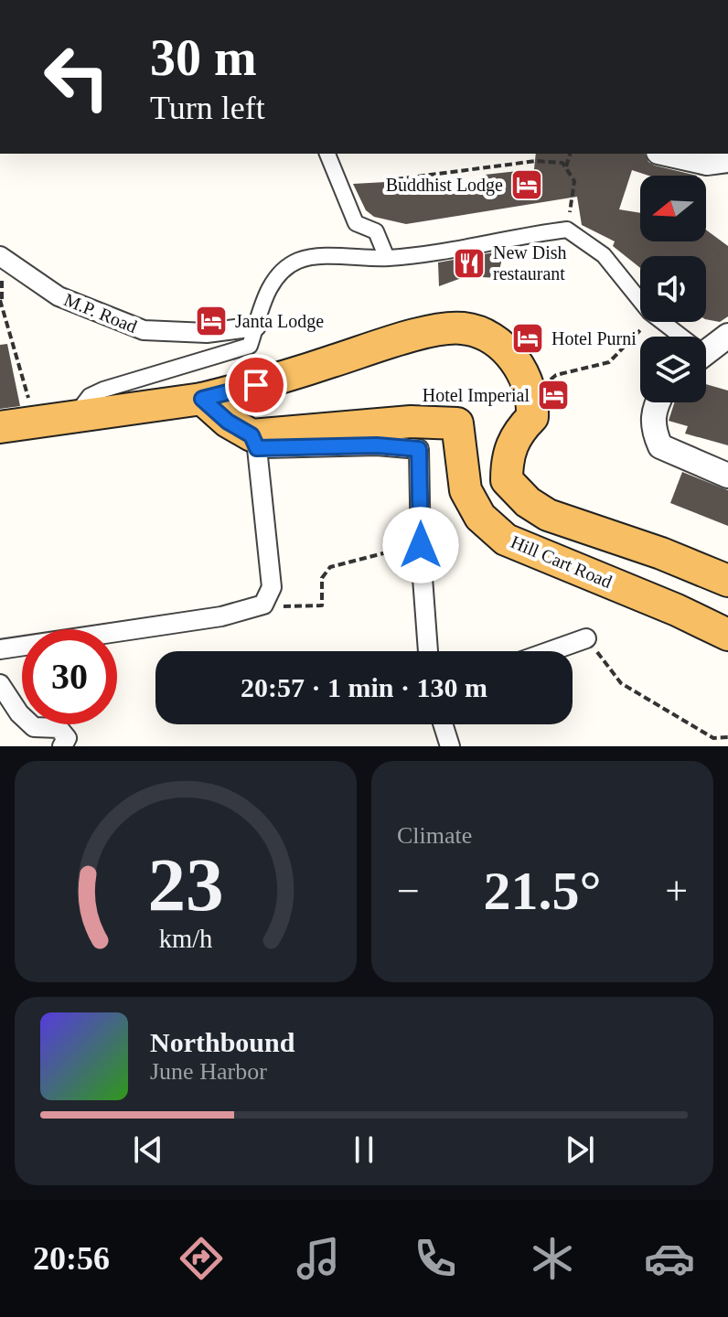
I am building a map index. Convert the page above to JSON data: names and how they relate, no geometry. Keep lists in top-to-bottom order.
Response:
{
  "streets": {
    "highway": ["Hill Cart Road"],
    "street": ["M.P. Road"]
  },
  "places": {
    "hotel": [
      "Buddhist Lodge",
      "Janta Lodge",
      "Hotel Purni",
      "Hotel Imperial"
    ],
    "restaurant": ["New Dish restaurant"]
  },
  "north": "left",
  "page": {
    "turn": ["30 m", "Turn left"],
    "limit": "30",
    "trip": "20:57 · 1 min · 130 m",
    "tile": "Climate",
    "heat": ["−", "21.5°", "+"],
    "song": ["Northbound", "June Harbor"],
    "tabs": "20:56",
    "gauge": ["23", "km/h"]
  }
}
